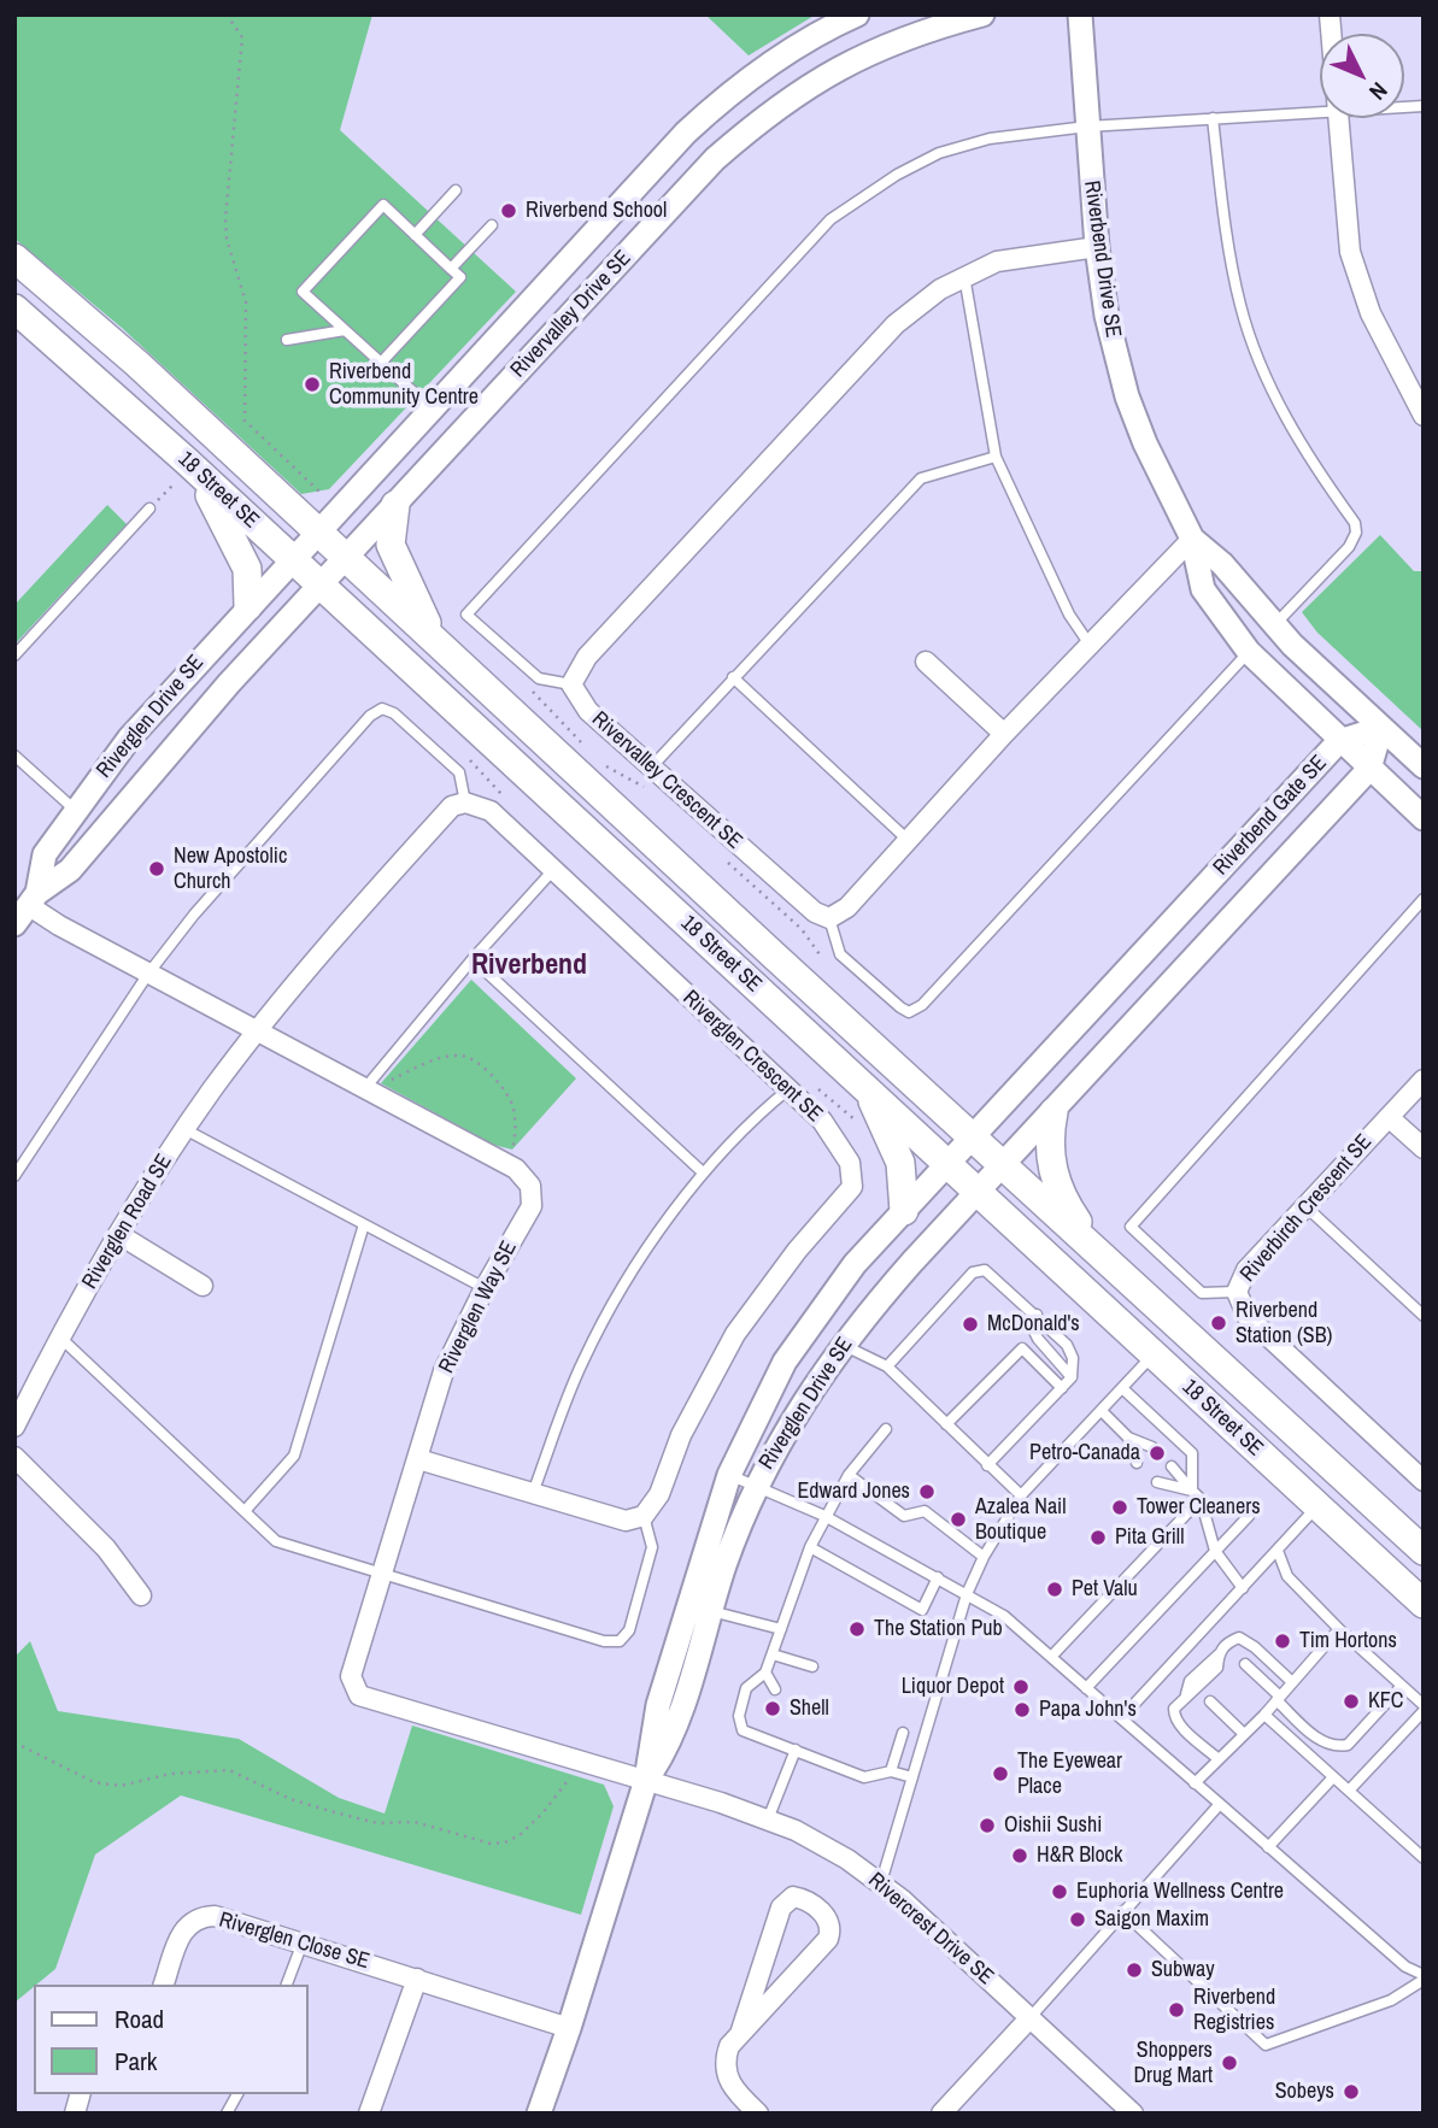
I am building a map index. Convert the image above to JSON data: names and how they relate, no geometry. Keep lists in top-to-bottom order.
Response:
{
  "streets": {
    "main road": ["18 Street SE"],
    "street": [
      "Riverbend Drive SE",
      "Rivervalley Drive SE",
      "Riverglen Drive SE",
      "Rivervalley Crescent SE",
      "Riverbend Gate SE",
      "Riverglen Crescent SE",
      "Riverbirch Crescent SE",
      "Riverglen Road SE",
      "Riverglen Way SE",
      "Rivercrest Drive SE",
      "Riverglen Close SE"
    ]
  },
  "crossings": [
    ["Riverbend Drive SE", "Riverbend Gate SE"],
    ["Rivervalley Drive SE", "18 Street SE"],
    ["Rivervalley Drive SE", "Riverglen Drive SE"],
    ["18 Street SE", "Riverglen Drive SE"],
    ["18 Street SE", "Riverbend Gate SE"],
    ["Riverglen Drive SE", "Riverbend Gate SE"],
    ["Riverglen Drive SE", "Riverglen Way SE"],
    ["Riverglen Drive SE", "Rivercrest Drive SE"],
    ["Riverglen Drive SE", "Riverglen Close SE"],
    ["Riverglen Road SE", "Riverglen Way SE"],
    ["Riverglen Way SE", "Rivercrest Drive SE"]
  ],
  "districts": ["Riverbend"],
  "places": [
    "Riverbend School",
    "Riverbend Community Centre",
    "New Apostolic Church",
    "Riverbend Station (SB)",
    "McDonald's",
    "Petro-Canada",
    "Edward Jones",
    "Tower Cleaners",
    "Azalea Nail Boutique",
    "Pita Grill",
    "Pet Valu",
    "The Station Pub",
    "Tim Hortons",
    "Liquor Depot",
    "KFC",
    "Shell",
    "Papa John's",
    "The Eyewear Place",
    "Oishii Sushi",
    "H&R Block",
    "Euphoria Wellness Centre",
    "Saigon Maxim",
    "Subway",
    "Riverbend Registries",
    "Shoppers Drug Mart",
    "Sobeys"
  ],
  "legend": ["Road", "Park"],
  "north": "bottom right"
}
